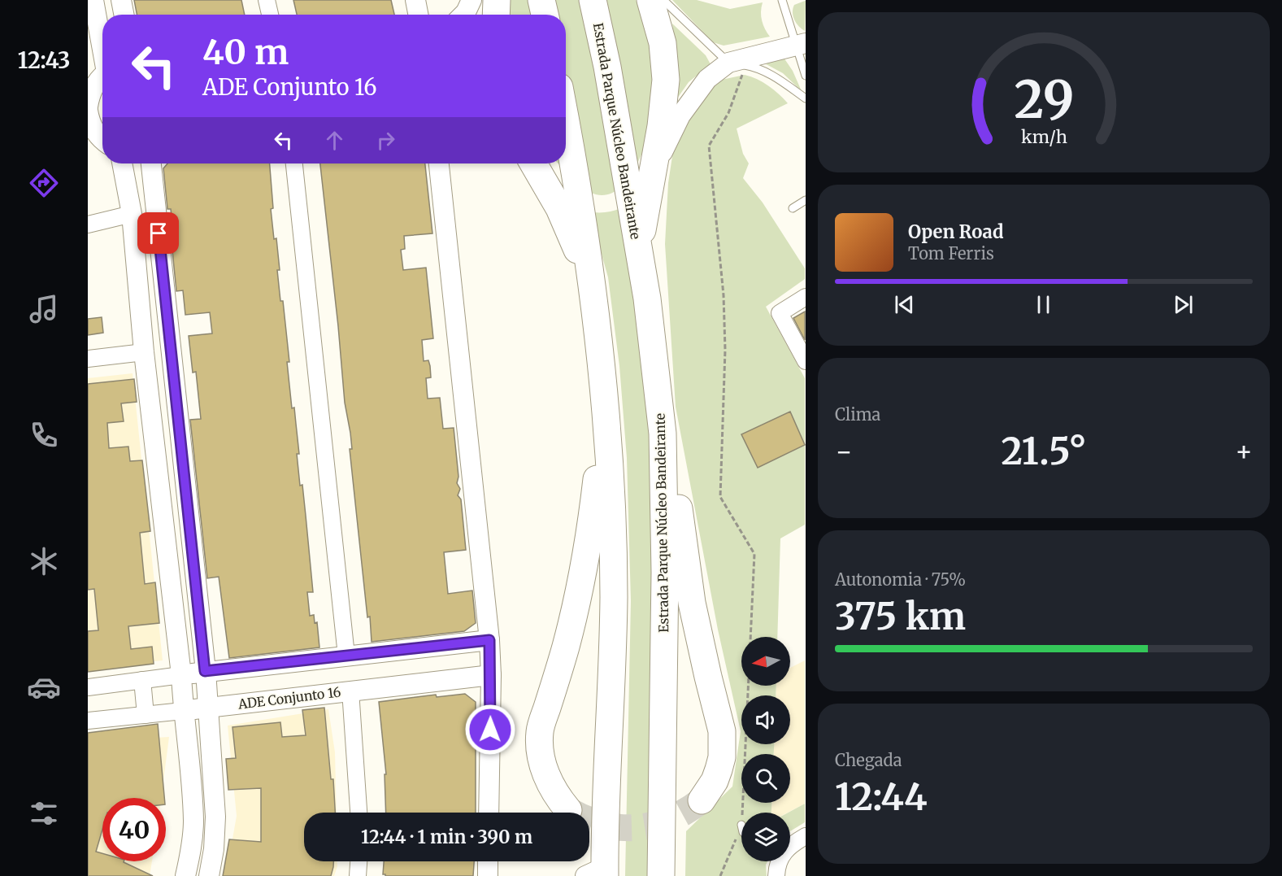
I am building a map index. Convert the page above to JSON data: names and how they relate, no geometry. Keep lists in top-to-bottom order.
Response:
{
  "streets": {
    "highway": ["Estrada Parque Núcleo Bandeirante"],
    "street": ["ADE Conjunto 16"]
  },
  "north": "left",
  "page": {
    "tabs": "12:43",
    "turn": ["40 m", "ADE Conjunto 16"],
    "song": ["Open Road", "Tom Ferris"],
    "tile": [
      "Clima",
      ["Autonomia · 75%", "375 km"],
      ["Chegada", "12:44"]
    ],
    "heat": ["−", "21.5°", "+"],
    "limit": "40",
    "trip": "12:44 · 1 min · 390 m",
    "gauge": ["29", "km/h"]
  }
}
